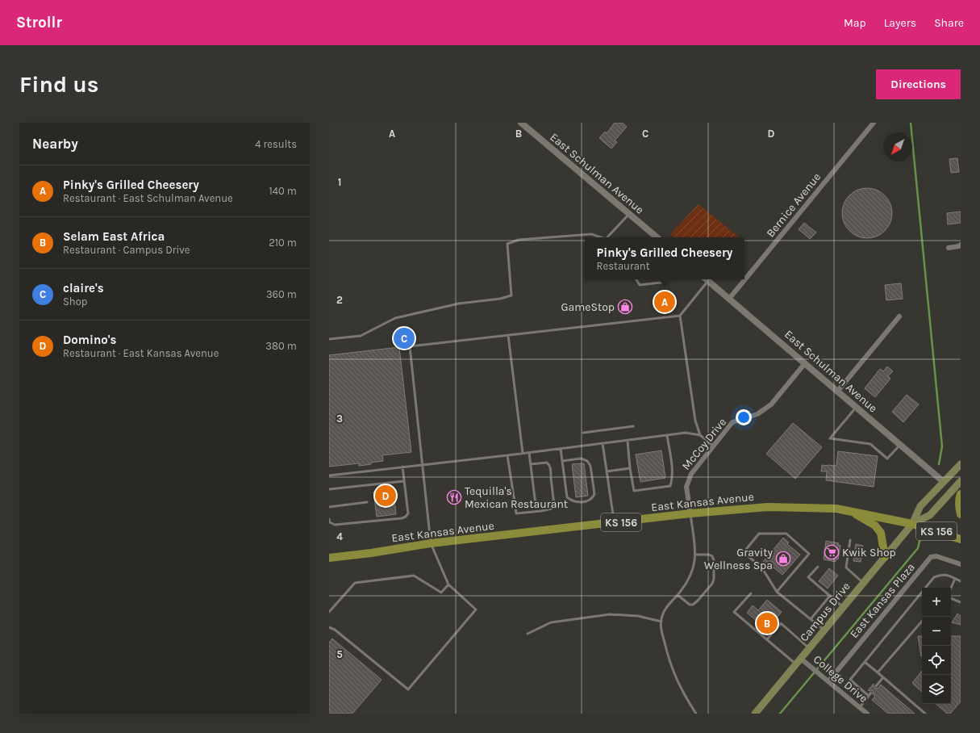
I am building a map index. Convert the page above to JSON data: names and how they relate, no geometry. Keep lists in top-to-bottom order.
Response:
{
  "streets": {
    "main road": ["East Kansas Avenue", "KS 156", "Campus Drive"],
    "street": [
      "East Schulman Avenue",
      "Bernice Avenue",
      "McCoy Drive",
      "East Kansas Plaza",
      "College Drive"
    ]
  },
  "crossings": [
    ["East Schulman Avenue", "Bernice Avenue"],
    ["East Schulman Avenue", "McCoy Drive"],
    ["East Schulman Avenue", "Campus Drive"],
    ["McCoy Drive", "East Kansas Avenue"],
    ["East Kansas Avenue", "Campus Drive"],
    ["East Kansas Plaza", "College Drive"],
    ["Campus Drive", "College Drive"]
  ],
  "places": {
    "shop": ["GameStop", "Gravity Wellness Spa"],
    "restaurant": ["Tequilla's Mexican Restaurant"],
    "supermarket": ["Kwik Shop"]
  },
  "north": "bottom left",
  "page": {
    "header": "Strollr",
    "nav": ["Map", "Layers", "Share"],
    "buttons": "Directions",
    "title": "Find us",
    "heading": ["Nearby", "4 results"],
    "list": [
      {
        "mark": "A",
        "name": "Pinky's Grilled Cheesery",
        "note": "Restaurant · East Schulman Avenue",
        "value": "140 m"
      },
      {
        "mark": "B",
        "name": "Selam East Africa",
        "note": "Restaurant · Campus Drive",
        "value": "210 m"
      },
      {
        "mark": "C",
        "name": "claire's",
        "note": "Shop",
        "value": "360 m"
      },
      {
        "mark": "D",
        "name": "Domino's",
        "note": "Restaurant · East Kansas Avenue",
        "value": "380 m"
      }
    ],
    "popup": ["Pinky's Grilled Cheesery", "Restaurant"],
    "pins": [
      "A",
      "C",
      "D",
      "B"
    ],
    "map_buttons": ["+", "−"]
  },
  "grid": {
    "columns": [
      "A",
      "B",
      "C",
      "D"
    ],
    "rows": [
      "1",
      "2",
      "3",
      "4",
      "5"
    ]
  }
}
